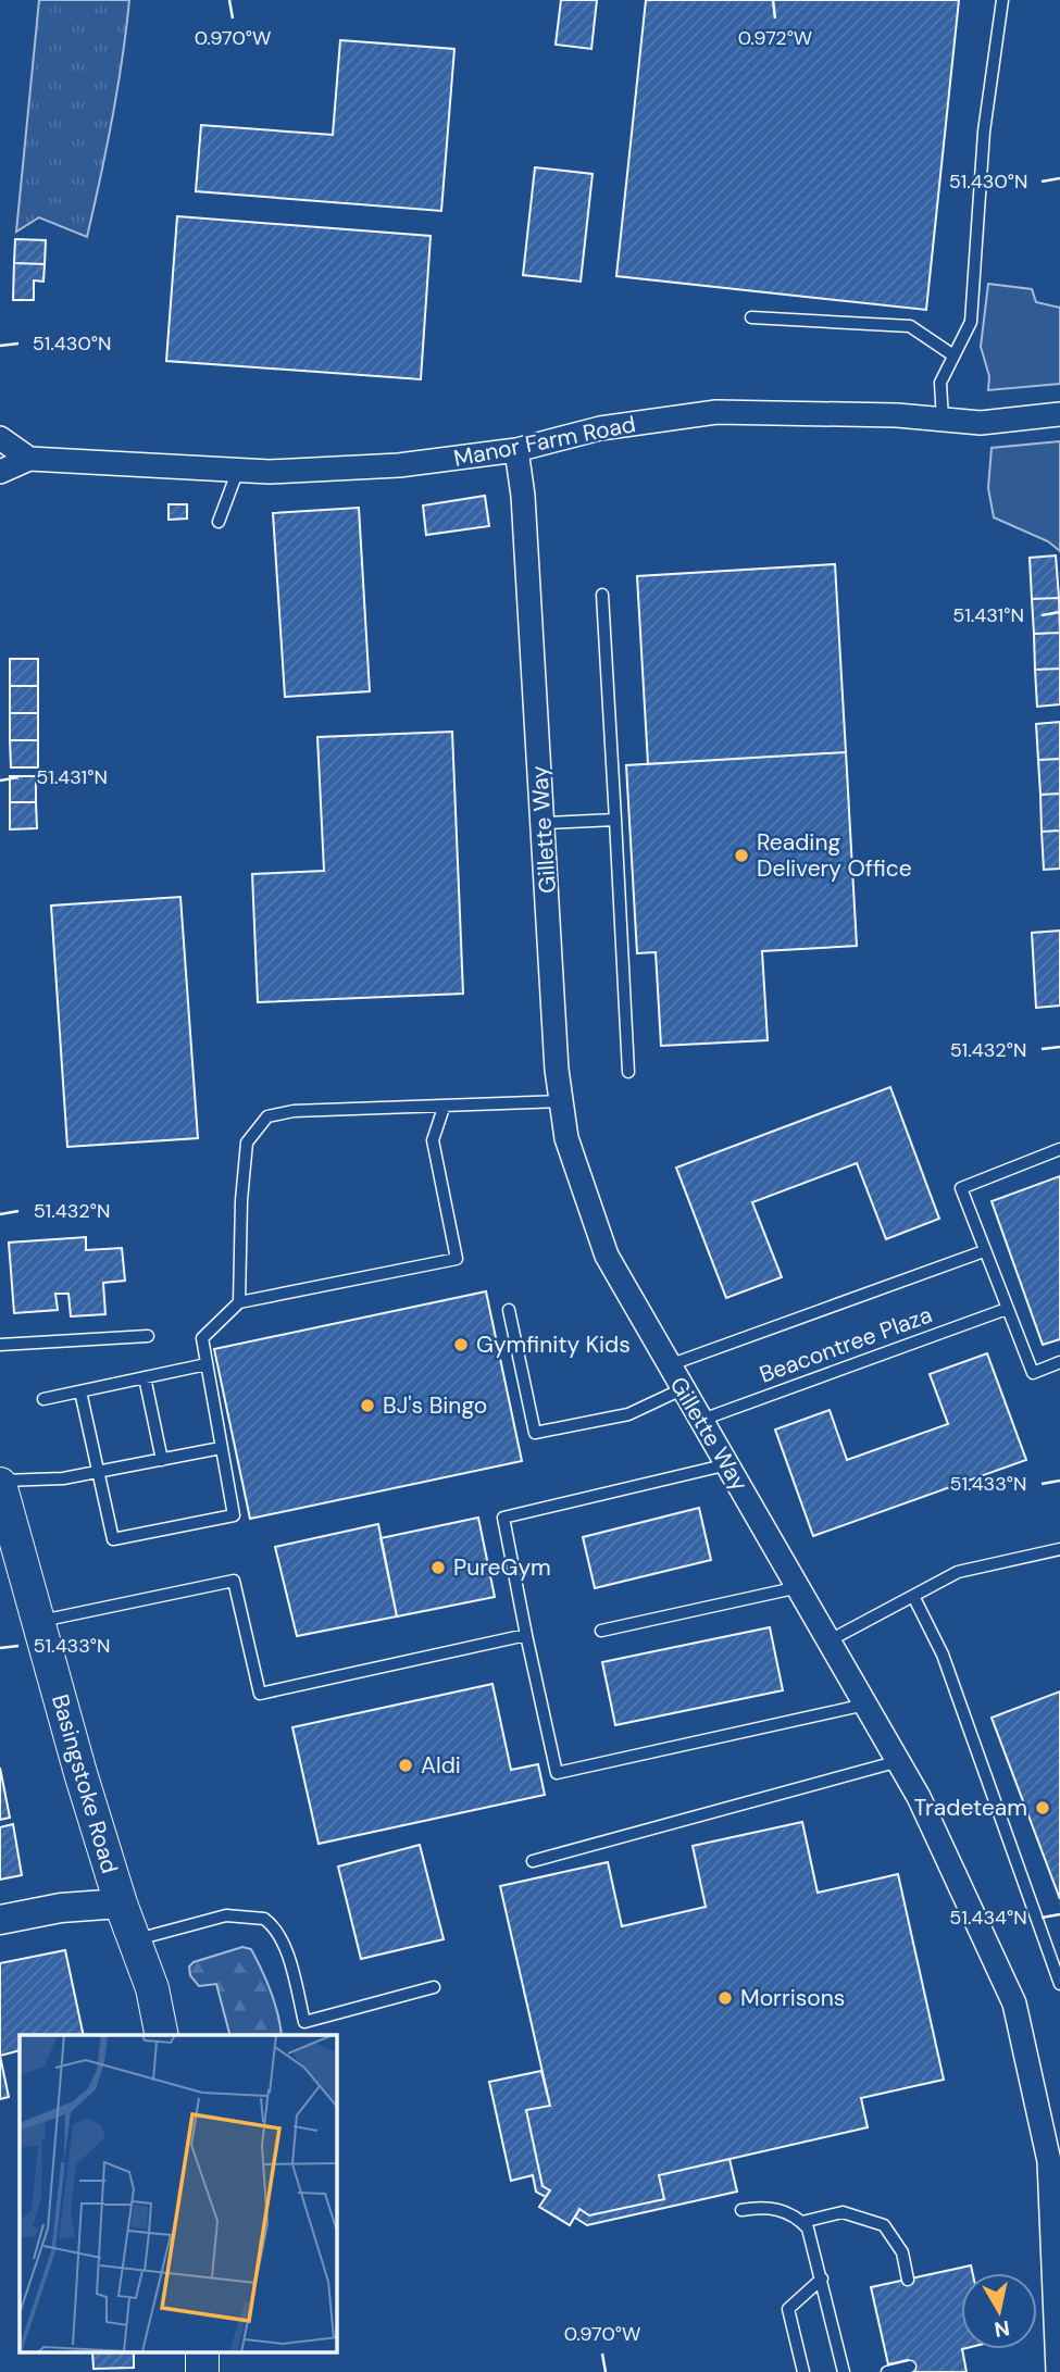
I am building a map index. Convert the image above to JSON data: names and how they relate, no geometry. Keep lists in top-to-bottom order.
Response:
{
  "streets": {
    "main road": ["Basingstoke Road"],
    "street": ["Manor Farm Road", "Gillette Way"],
    "lane": ["Beacontree Plaza"]
  },
  "crossings": [
    ["Manor Farm Road", "Gillette Way"],
    ["Gillette Way", "Beacontree Plaza"]
  ],
  "places": [
    "Reading Delivery Office",
    "Gymfinity Kids",
    "BJ's Bingo",
    "PureGym",
    "Aldi",
    "Tradeteam",
    "Morrisons"
  ],
  "north": "bottom",
  "coordinates": [
    "0.972°W",
    "0.970°W",
    "51.430°N",
    "51.431°N",
    "51.432°N",
    "51.433°N",
    "51.434°N"
  ]
}
